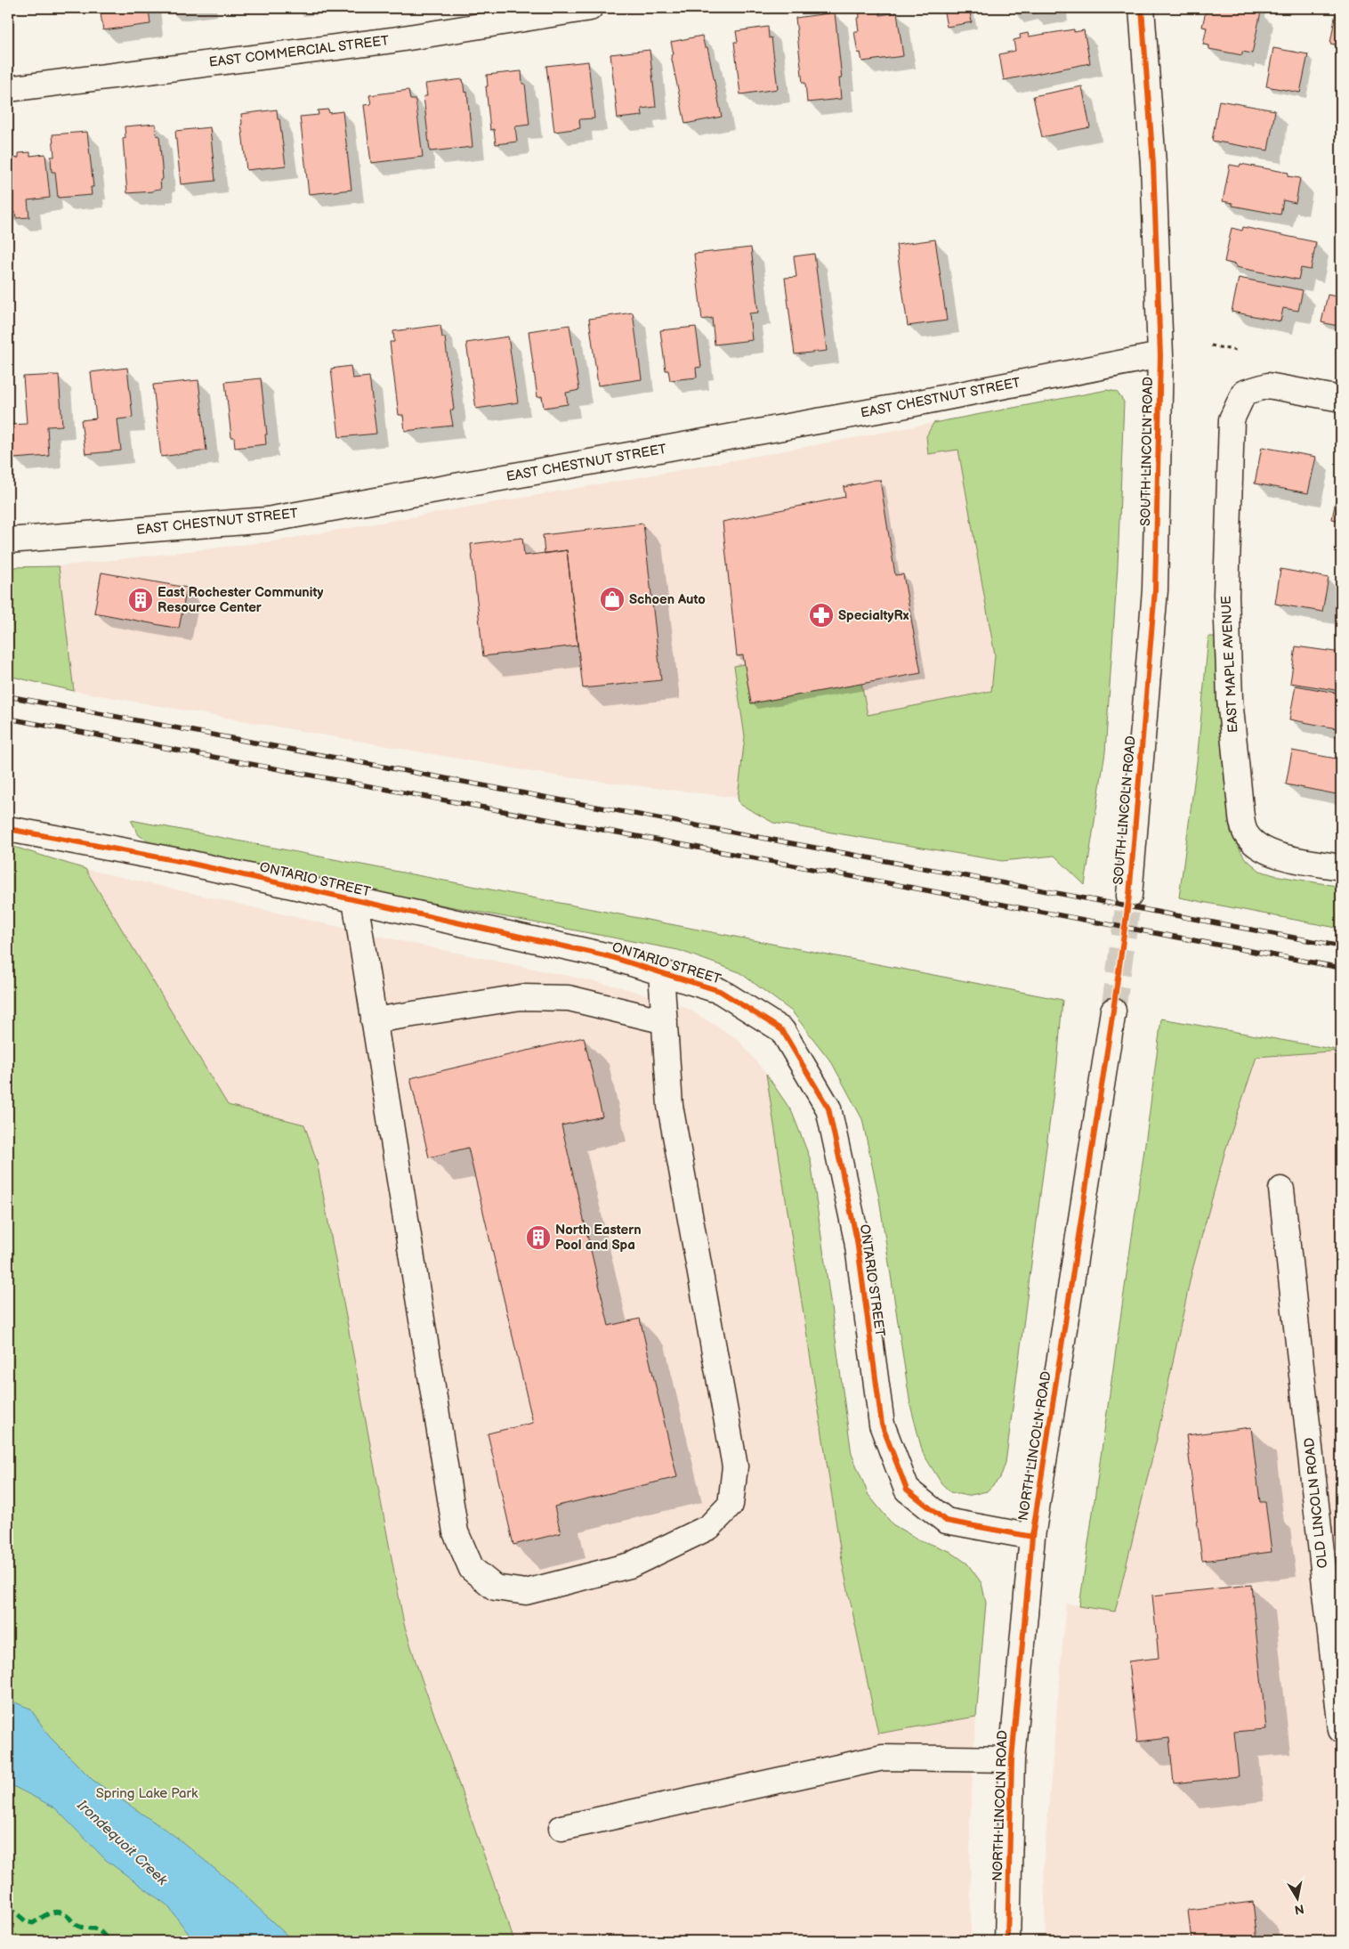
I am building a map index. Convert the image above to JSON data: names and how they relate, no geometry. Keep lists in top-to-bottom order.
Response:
{
  "streets": {
    "street": [
      "EAST COMMERCIAL STREET",
      "EAST CHESTNUT STREET",
      "SOUTH LINCOLN ROAD",
      "EAST MAPLE AVENUE",
      "ONTARIO STREET",
      "NORTH LINCOLN ROAD",
      "OLD LINCOLN ROAD"
    ]
  },
  "crossings": [
    ["EAST CHESTNUT STREET", "SOUTH LINCOLN ROAD"],
    ["ONTARIO STREET", "NORTH LINCOLN ROAD"]
  ],
  "water": ["Irondequoit Creek"],
  "parks": ["Spring Lake Park"],
  "places": {
    "shop": ["Schoen Auto"],
    "building": ["East Rochester Community Resource Center", "North Eastern Pool and Spa"],
    "pharmacy": ["SpecialtyRx"]
  },
  "north": "bottom"
}
